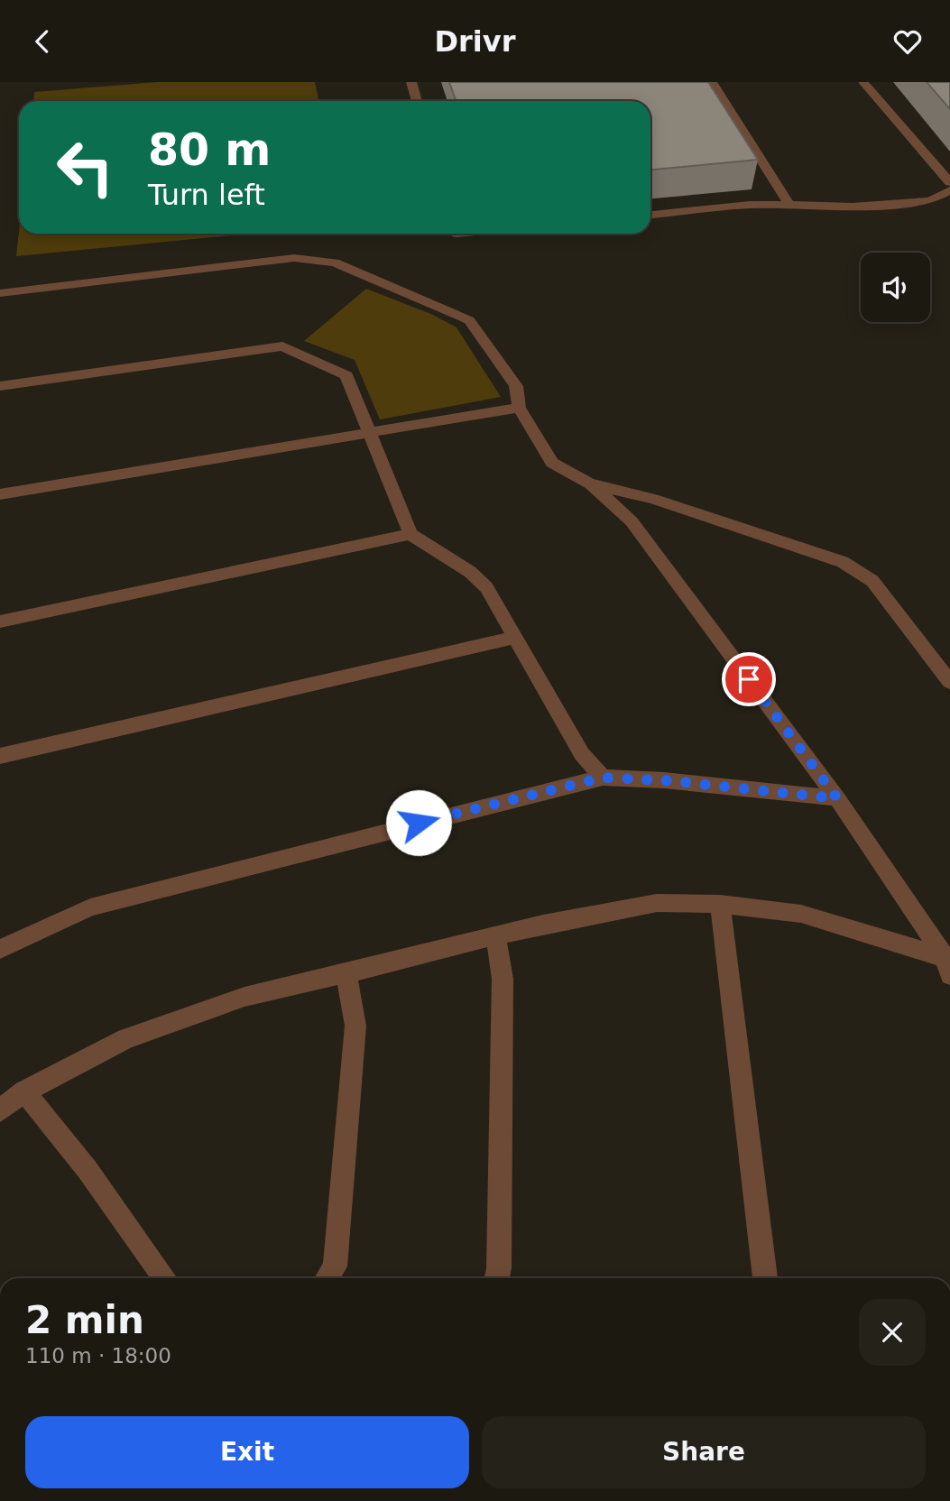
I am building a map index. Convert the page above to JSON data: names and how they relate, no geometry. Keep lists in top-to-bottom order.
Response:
{
  "page": {
    "header": "Drivr",
    "turn": ["80 m", "Turn left"],
    "heading": ["2 min", "110 m · 18:00"],
    "buttons": ["Exit", "Share"]
  }
}
